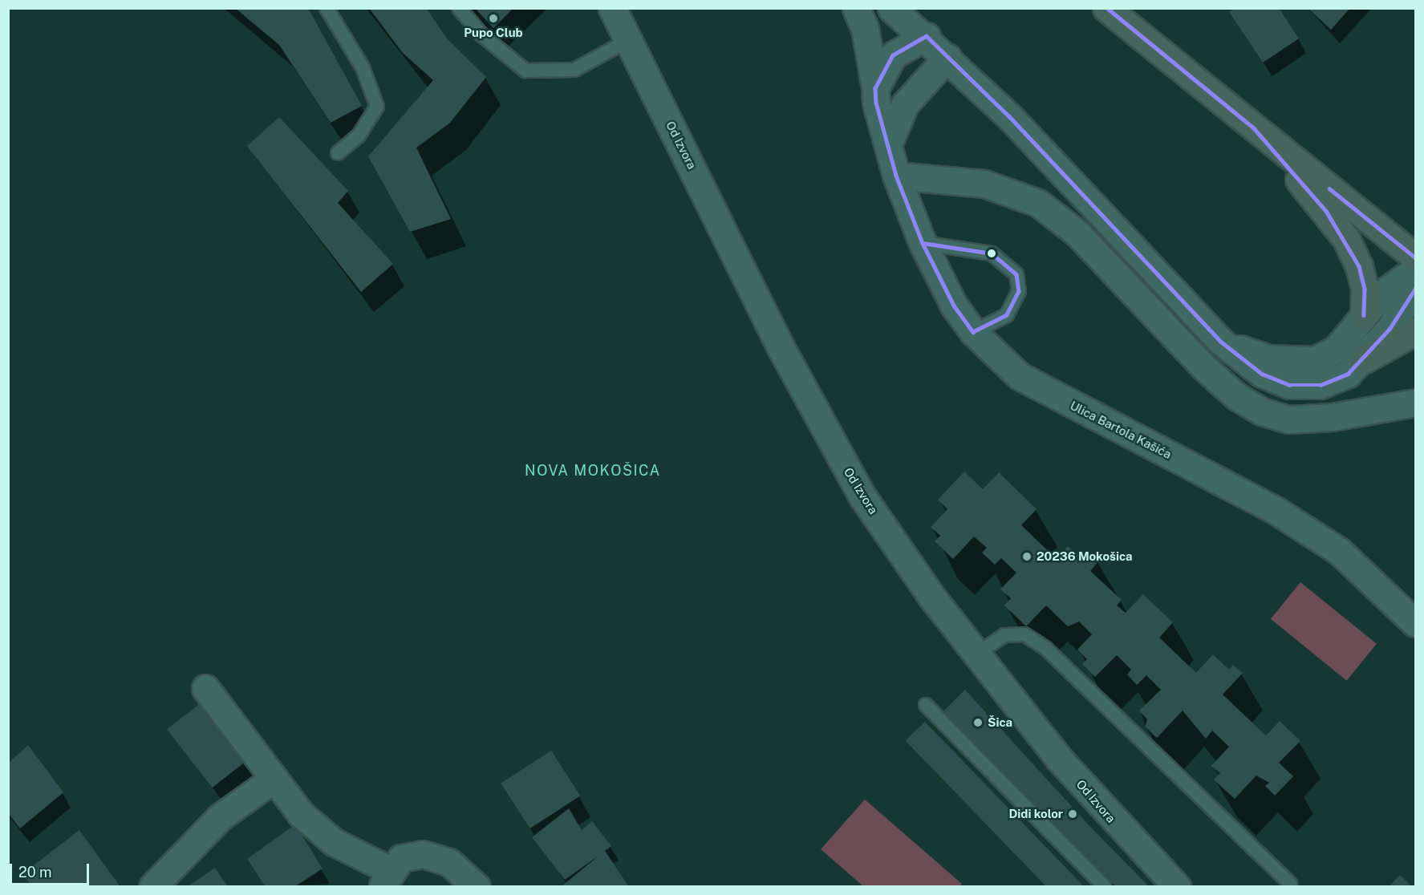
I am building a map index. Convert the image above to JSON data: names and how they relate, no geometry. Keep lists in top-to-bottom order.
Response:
{
  "streets": {
    "street": ["Od Izvora", "Ulica Bartola Kašića"]
  },
  "districts": ["NOVA MOKOŠICA"],
  "places": [
    "Pupo Club",
    "20236 Mokošica",
    "Šica",
    "Didi kolor"
  ],
  "scale_bar": "20 m"
}
